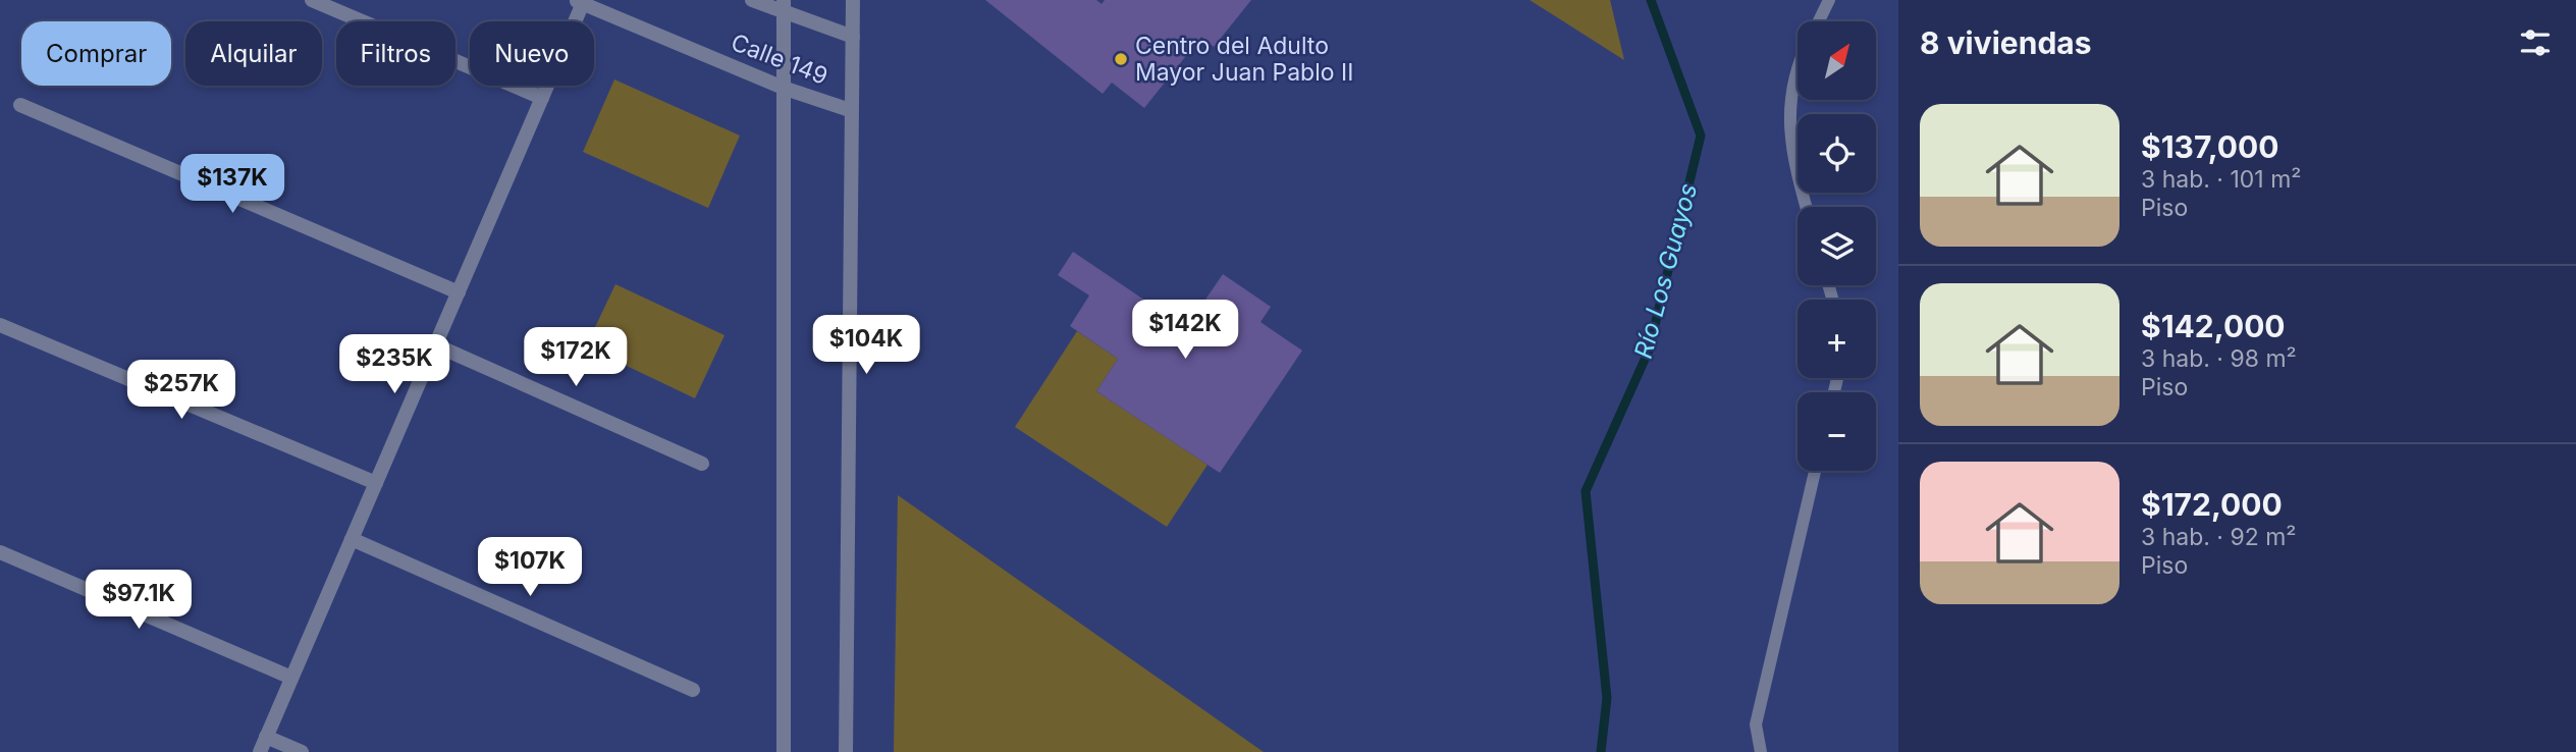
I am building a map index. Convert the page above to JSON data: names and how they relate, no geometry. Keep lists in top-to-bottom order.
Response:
{
  "streets": {
    "street": ["Calle 149"]
  },
  "water": ["Río Los Guayos"],
  "places": ["Centro del Adulto Mayor Juan Pablo II"],
  "north": "top right",
  "page": {
    "heading": "8 viviendas",
    "map_buttons": ["+", "−"],
    "chip": [
      "Comprar",
      "Alquilar",
      "Filtros",
      "Nuevo"
    ],
    "list": [
      {
        "name": "$137,000",
        "note": "3 hab. · 101 m² · Piso"
      },
      {
        "name": "$142,000",
        "note": "3 hab. · 98 m² · Piso"
      },
      {
        "name": "$172,000",
        "note": "3 hab. · 92 m² · Piso"
      }
    ],
    "price": [
      "$137K",
      "$142K",
      "$104K",
      "$172K",
      "$235K",
      "$257K",
      "$107K",
      "$97.1K"
    ]
  }
}
